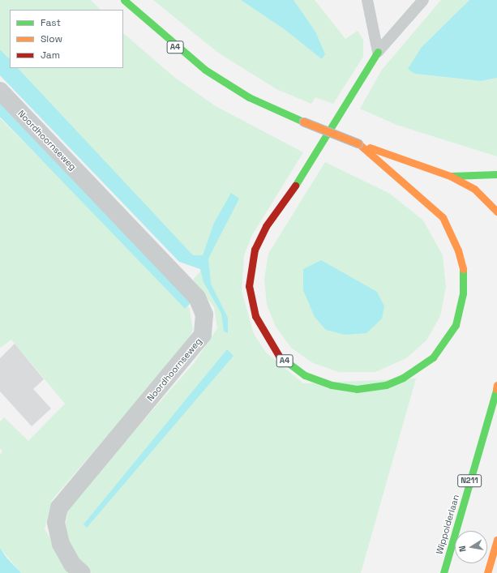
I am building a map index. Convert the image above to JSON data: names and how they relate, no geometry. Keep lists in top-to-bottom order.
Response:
{
  "streets": {
    "main road": ["A4", "N211", "Wippolderlaan"],
    "street": ["Noordhoornseweg"]
  },
  "legend": ["Fast", "Slow", "Jam"],
  "north": "left"
}
